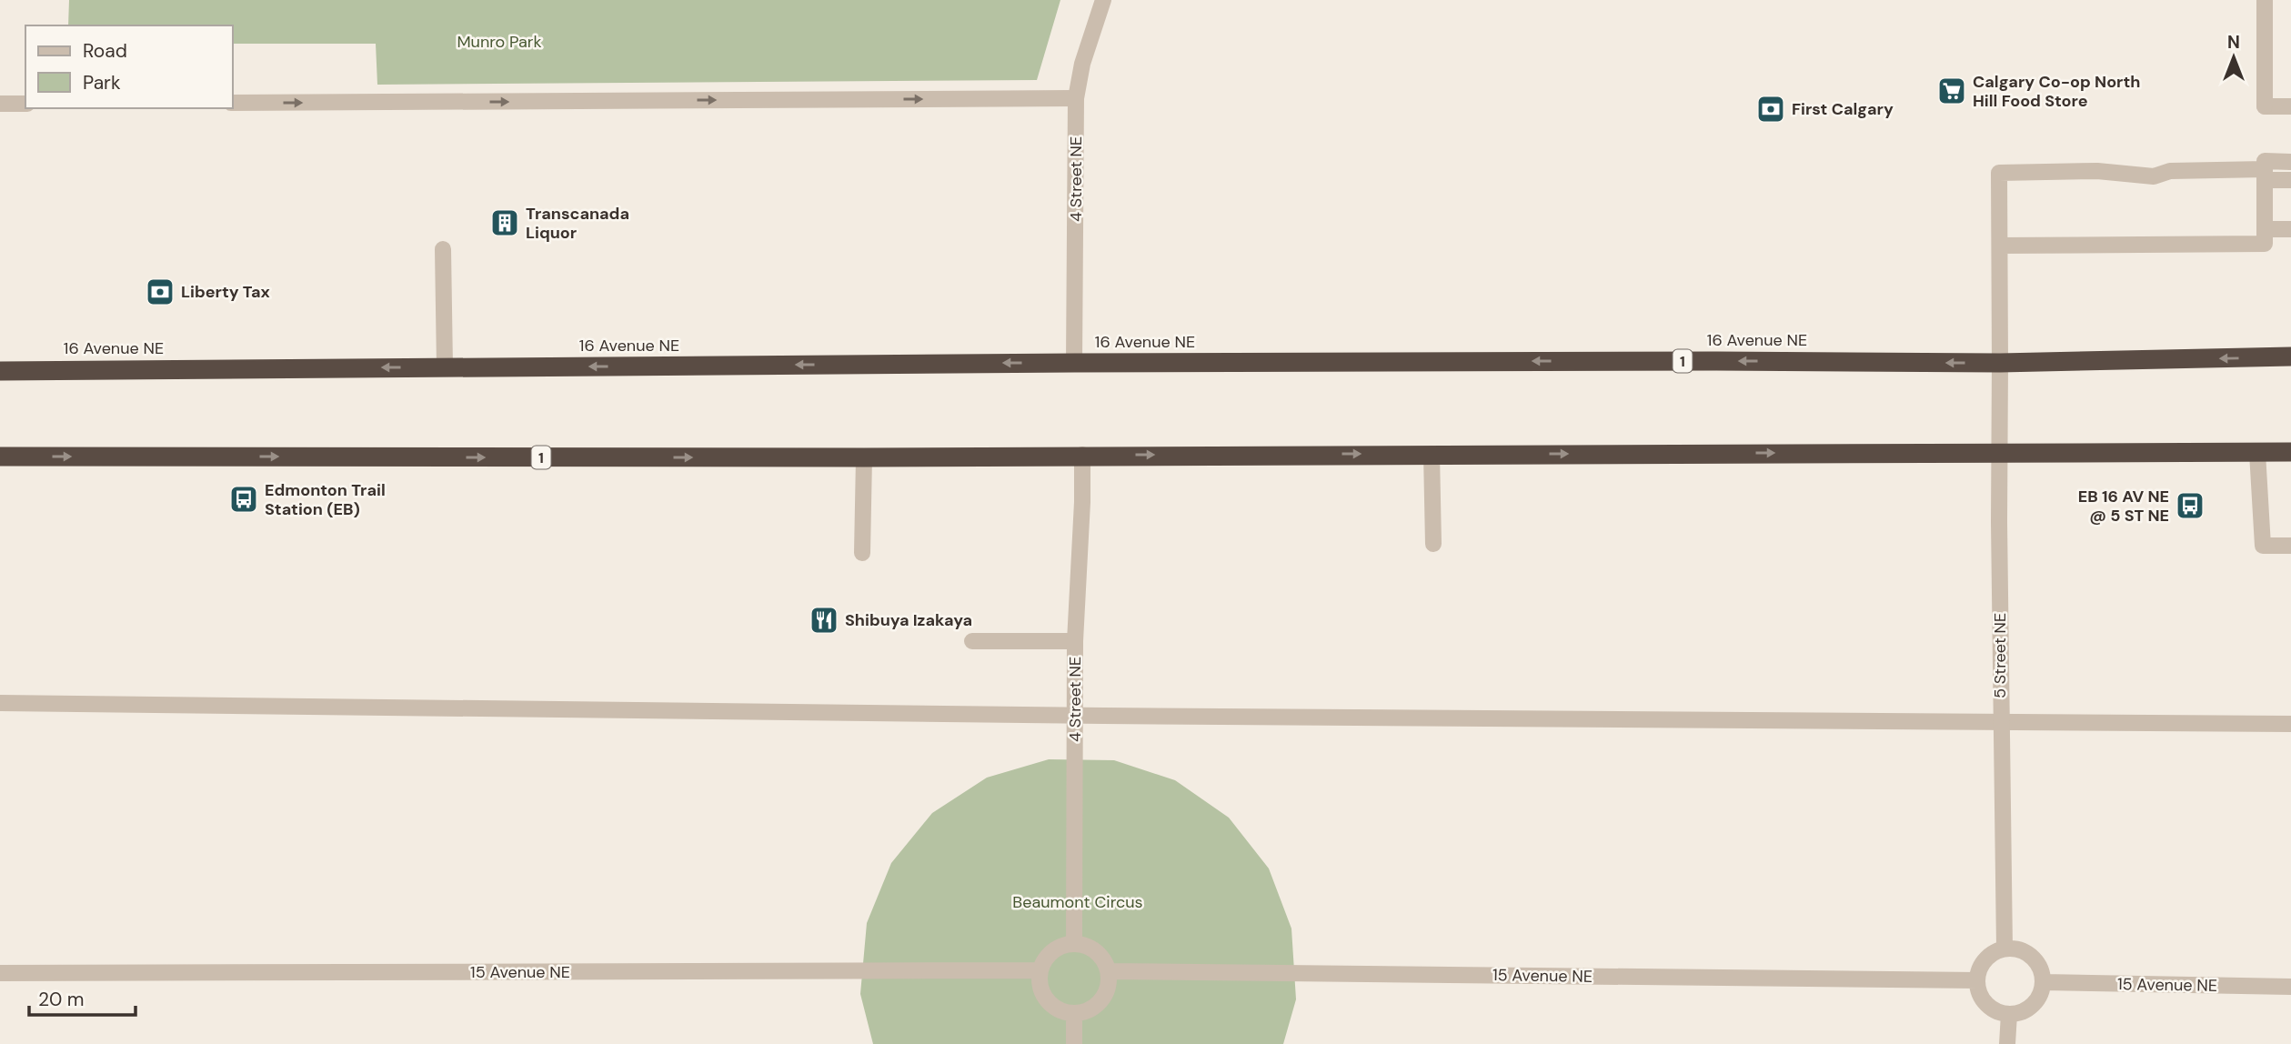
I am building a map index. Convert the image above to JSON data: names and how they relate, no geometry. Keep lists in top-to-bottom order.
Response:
{
  "streets": {
    "highway": ["16 Avenue NE", "1"],
    "street": ["4 Street NE", "5 Street NE", "15 Avenue NE"]
  },
  "crossings": [
    ["4 Street NE", "16 Avenue NE"],
    ["4 Street NE", "1"],
    ["4 Street NE", "15 Avenue NE"],
    ["16 Avenue NE", "5 Street NE"],
    ["1", "5 Street NE"],
    ["5 Street NE", "15 Avenue NE"]
  ],
  "parks": ["Munro Park", "Beaumont Circus"],
  "places": {
    "supermarket": ["Calgary Co-op North Hill Food Store"],
    "bank": ["First Calgary", "Liberty Tax"],
    "building": ["Transcanada Liquor"],
    "bus stop": ["Edmonton Trail Station (EB)", "EB 16 AV NE @ 5 ST NE"],
    "restaurant": ["Shibuya Izakaya"]
  },
  "legend": ["Road", "Park"],
  "scale_bar": "20 m",
  "north": "top"
}
